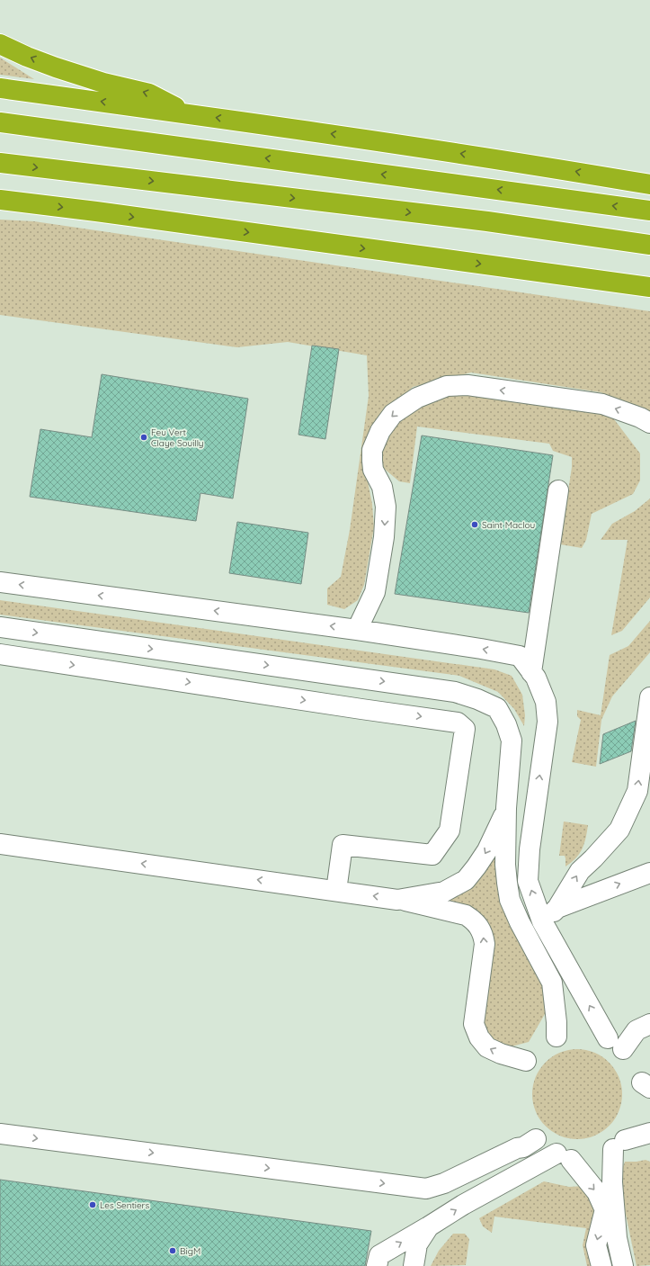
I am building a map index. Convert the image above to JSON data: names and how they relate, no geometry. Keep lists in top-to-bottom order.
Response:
{
  "places": [
    "Feu Vert Claye Souilly",
    "Saint Maclou",
    "Les Sentiers",
    "BigM"
  ]
}
